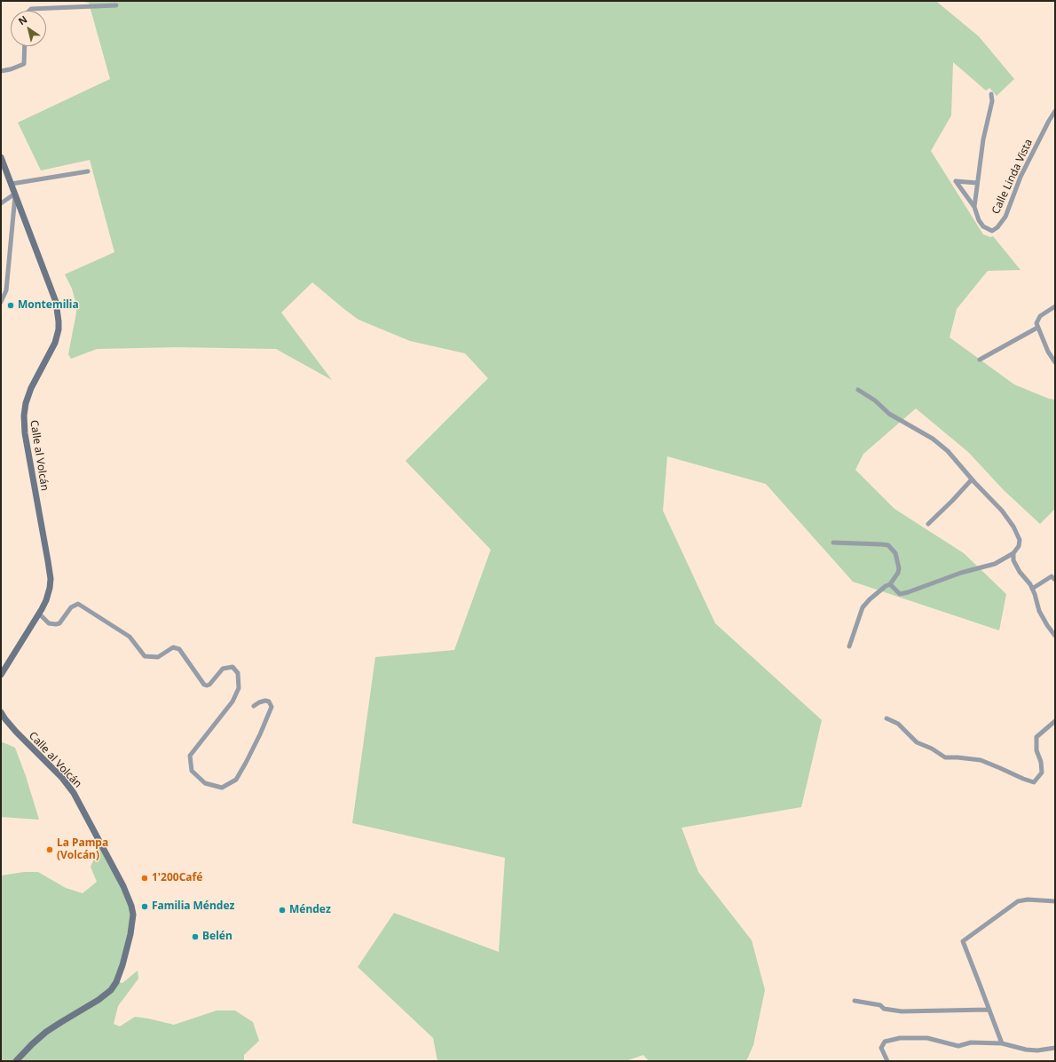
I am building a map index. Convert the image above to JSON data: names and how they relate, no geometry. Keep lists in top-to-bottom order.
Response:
{
  "streets": {
    "street": ["Calle Linda Vista", "Calle al Volcán"]
  },
  "places": [
    "Montemilia",
    "La Pampa (Volcán)",
    "1'200Café",
    "Familia Méndez",
    "Méndez",
    "Belén"
  ],
  "north": "top left"
}
